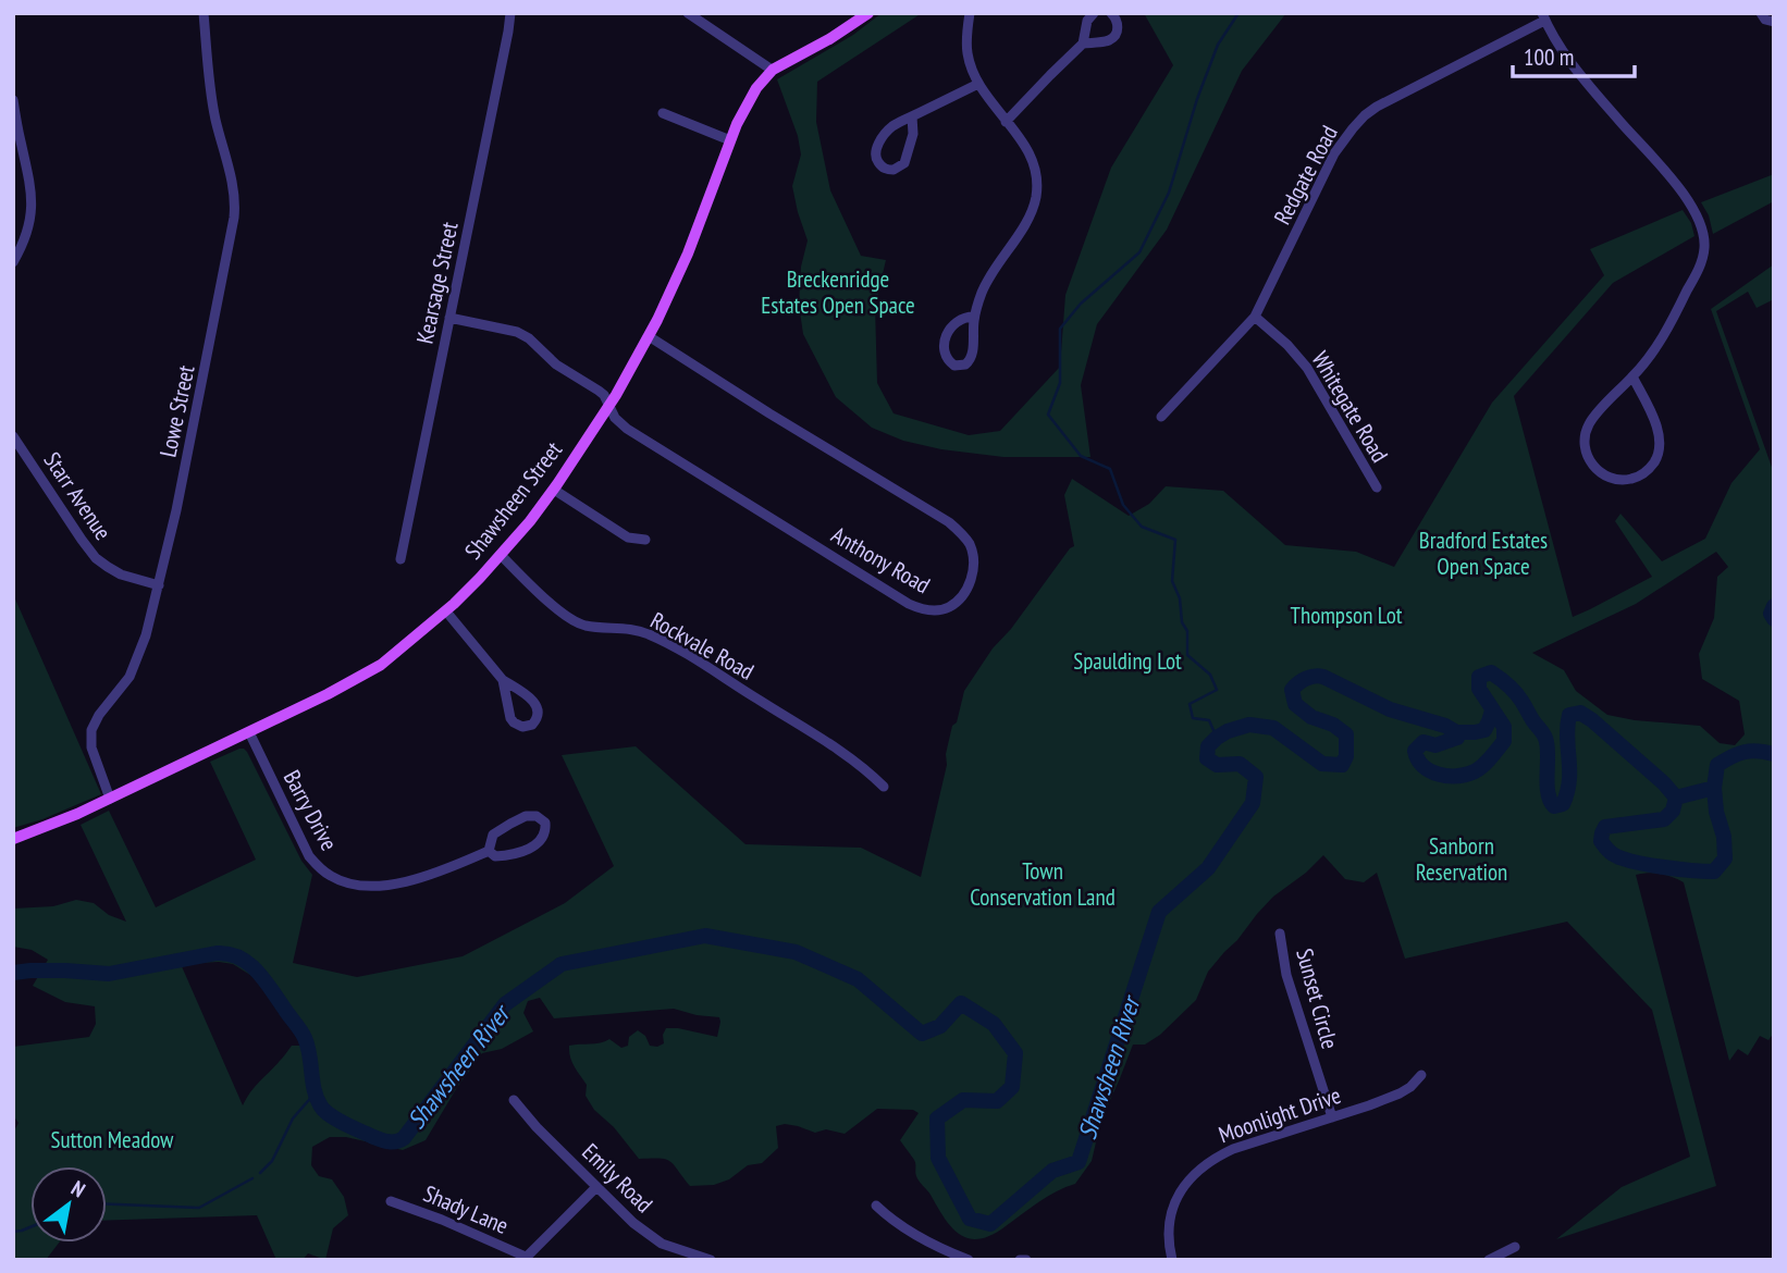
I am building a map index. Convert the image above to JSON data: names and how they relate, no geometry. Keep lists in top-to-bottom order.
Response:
{
  "streets": {
    "main road": ["Shawsheen Street"],
    "street": [
      "Redgate Road",
      "Kearsage Street",
      "Whitegate Road",
      "Lowe Street",
      "Starr Avenue",
      "Anthony Road",
      "Rockvale Road",
      "Barry Drive",
      "Sunset Circle",
      "Moonlight Drive",
      "Emily Road",
      "Shady Lane"
    ]
  },
  "crossings": [
    ["Redgate Road", "Whitegate Road"],
    ["Kearsage Street", "Anthony Road"],
    ["Lowe Street", "Starr Avenue"],
    ["Lowe Street", "Shawsheen Street"],
    ["Shawsheen Street", "Anthony Road"],
    ["Shawsheen Street", "Rockvale Road"],
    ["Shawsheen Street", "Barry Drive"],
    ["Sunset Circle", "Moonlight Drive"]
  ],
  "water": ["Shawsheen River"],
  "parks": [
    "Breckenridge Estates Open Space",
    "Bradford Estates Open Space",
    "Thompson Lot",
    "Spaulding Lot",
    "Sanborn Reservation",
    "Town Conservation Land",
    "Sutton Meadow"
  ],
  "scale_bar": "100 m",
  "north": "top right"
}
